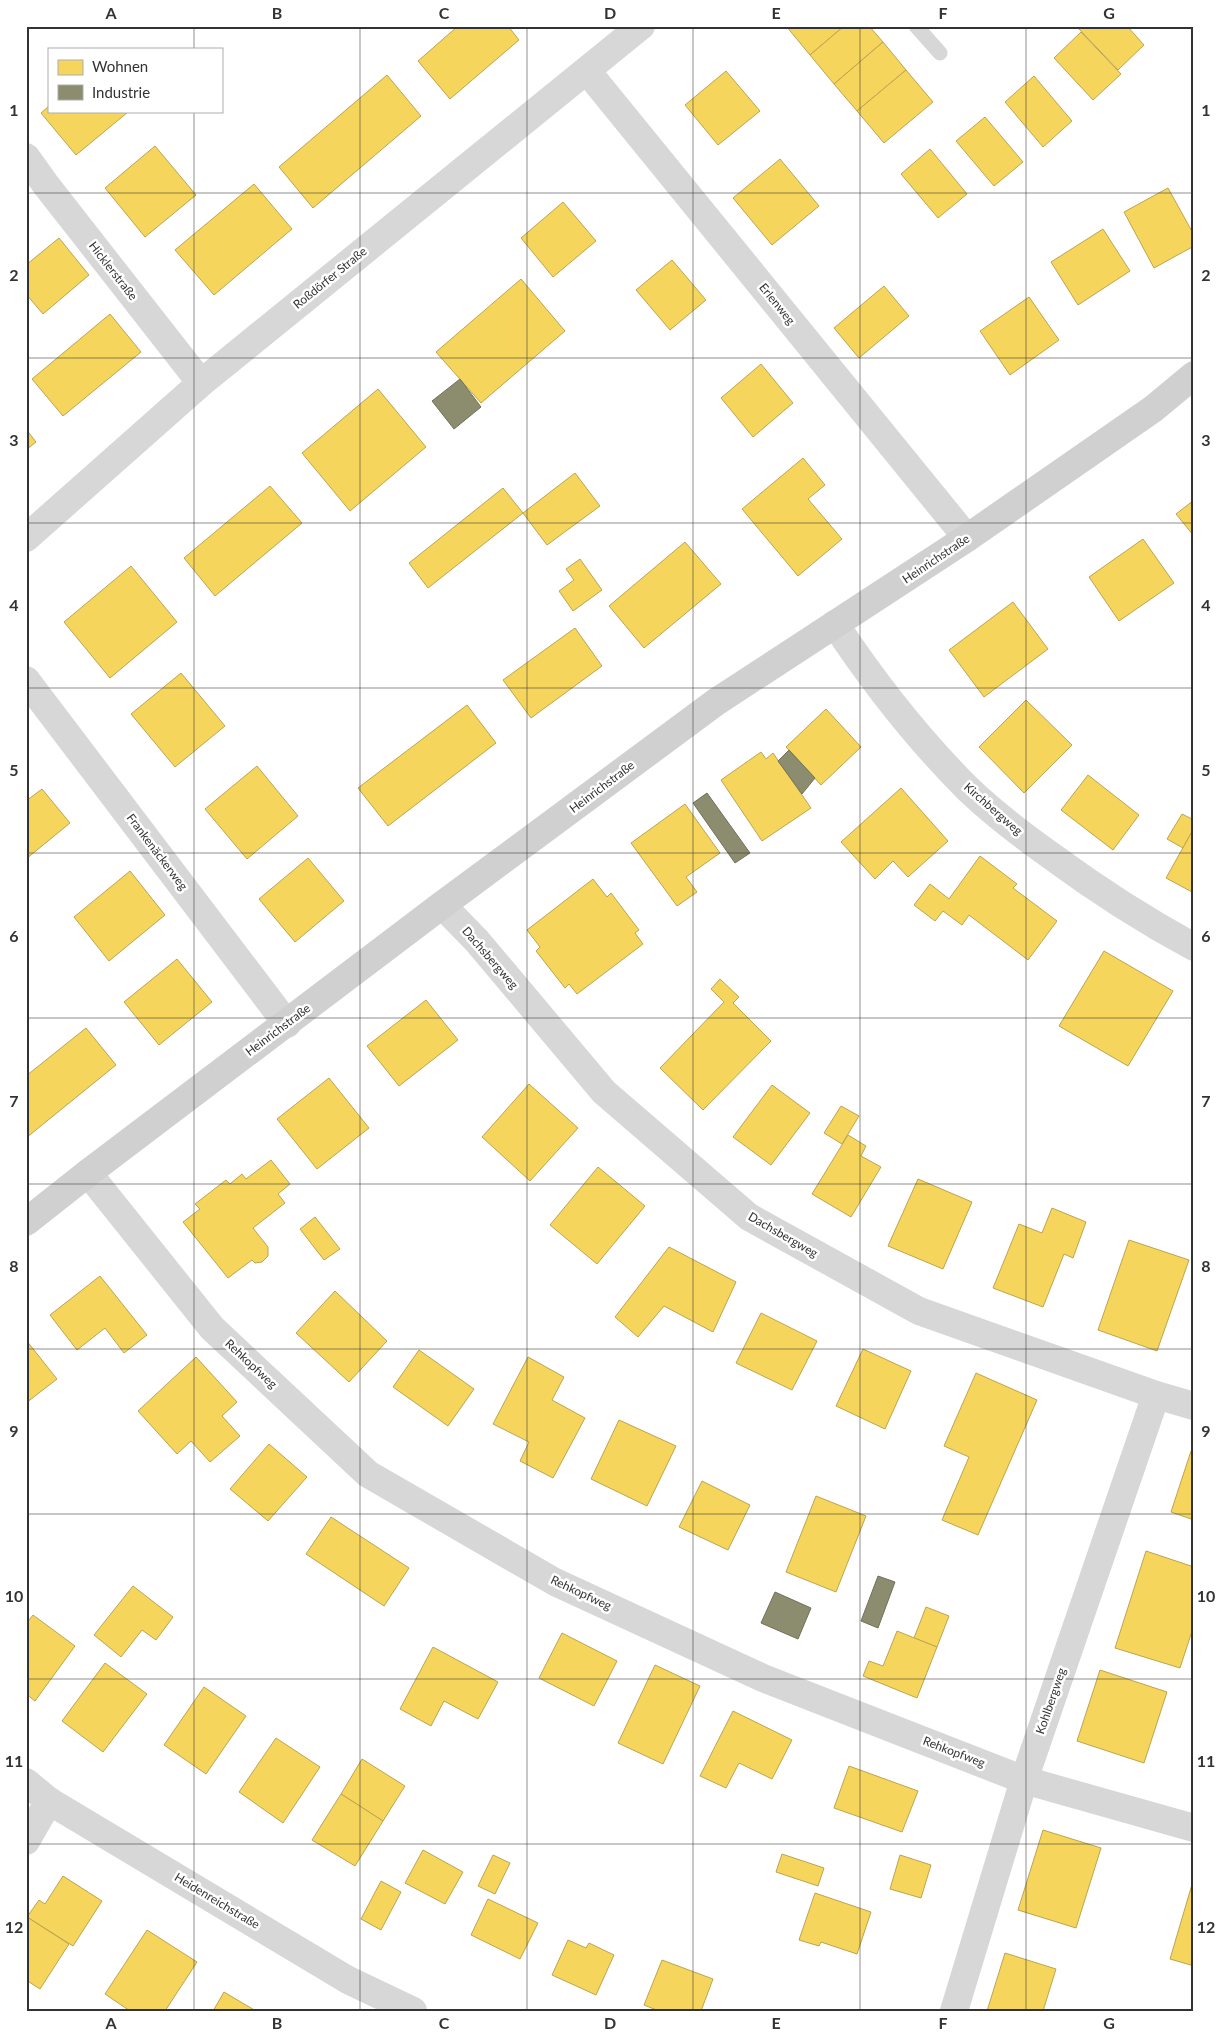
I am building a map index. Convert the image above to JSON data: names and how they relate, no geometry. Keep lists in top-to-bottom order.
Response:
{
  "streets": {
    "main road": ["Heinrichstraße"],
    "street": [
      "Hicklerstraße",
      "Roßdörfer Straße",
      "Erlenweg",
      "Kirchbergweg",
      "Frankenäckerweg",
      "Dachsbergweg",
      "Rehkopfweg",
      "Kohlbergweg",
      "Heidenreichstraße"
    ]
  },
  "crossings": [
    ["Hicklerstraße", "Roßdörfer Straße"],
    ["Roßdörfer Straße", "Erlenweg"],
    ["Erlenweg", "Heinrichstraße"],
    ["Heinrichstraße", "Kirchbergweg"],
    ["Heinrichstraße", "Frankenäckerweg"],
    ["Heinrichstraße", "Dachsbergweg"],
    ["Heinrichstraße", "Rehkopfweg"],
    ["Dachsbergweg", "Kohlbergweg"],
    ["Rehkopfweg", "Kohlbergweg"]
  ],
  "legend": ["Wohnen", "Industrie"],
  "grid": {
    "columns": [
      "A",
      "B",
      "C",
      "D",
      "E",
      "F",
      "G"
    ],
    "rows": [
      "1",
      "2",
      "3",
      "4",
      "5",
      "6",
      "7",
      "8",
      "9",
      "10",
      "11",
      "12"
    ]
  }
}
